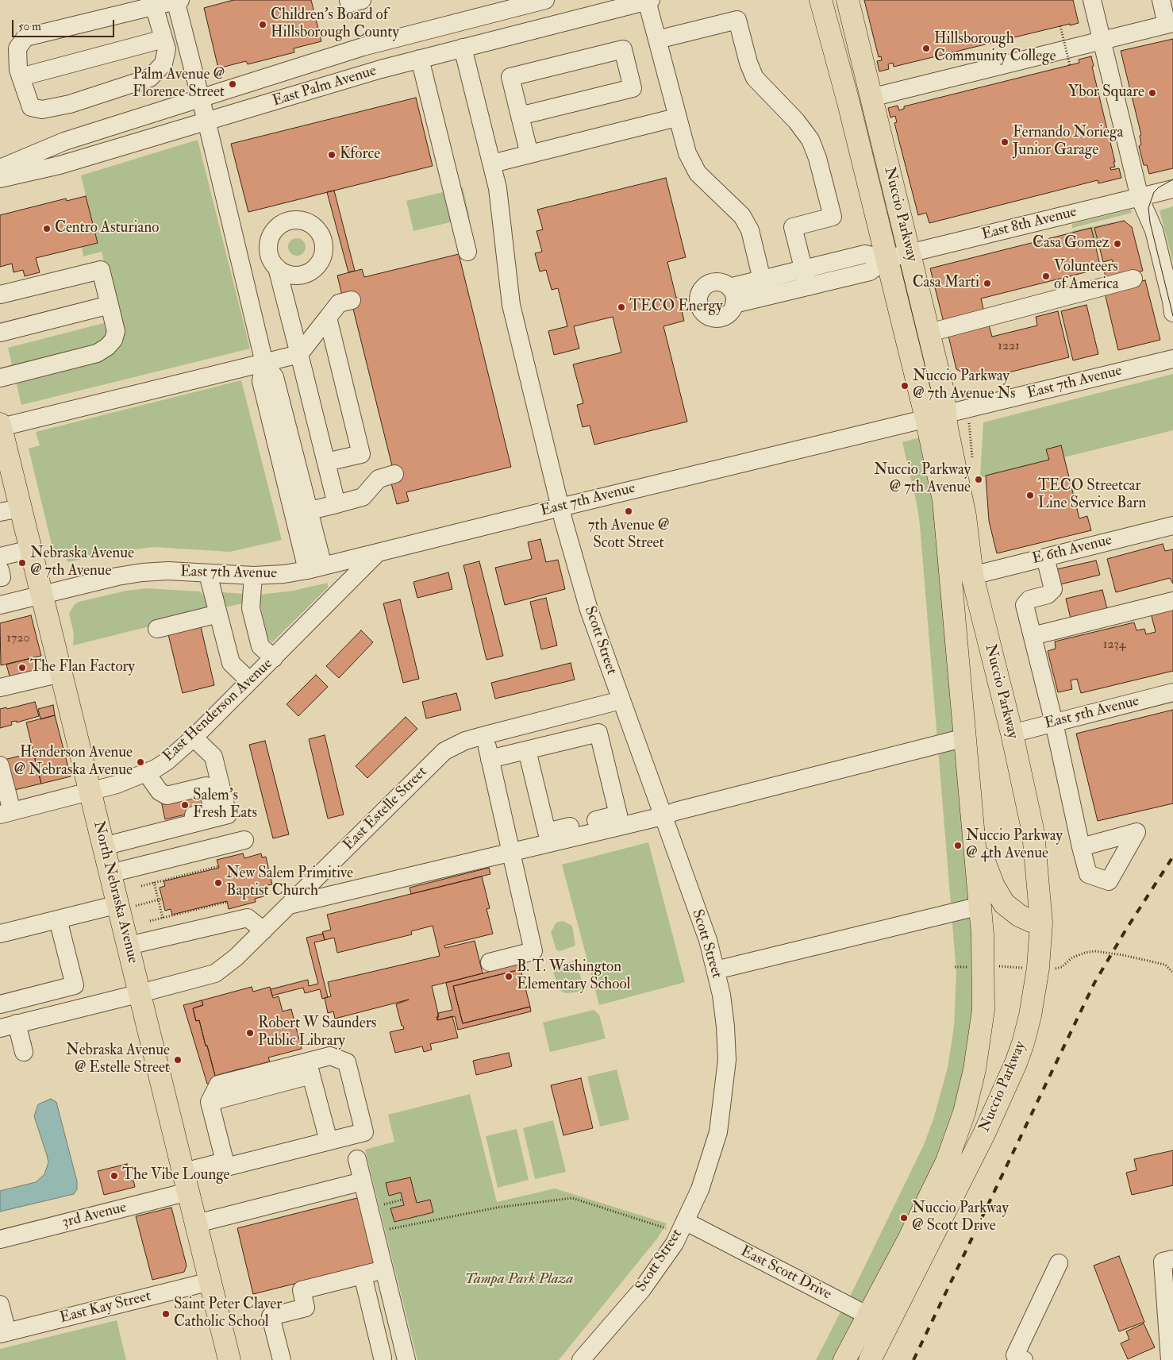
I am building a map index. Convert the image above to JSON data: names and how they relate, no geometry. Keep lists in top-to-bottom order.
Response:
{
  "streets": {
    "main road": ["Nuccio Parkway", "North Nebraska Avenue"],
    "street": [
      "East Palm Avenue",
      "East 8th Avenue",
      "East 7th Avenue",
      "E 6th Avenue",
      "Scott Street",
      "East Henderson Avenue",
      "East 5th Avenue",
      "East Estelle Street",
      "3rd Avenue",
      "East Scott Drive",
      "East Kay Street"
    ]
  },
  "crossings": [
    ["East Palm Avenue", "Scott Street"],
    ["Nuccio Parkway", "East 8th Avenue"],
    ["Nuccio Parkway", "East 7th Avenue"],
    ["Nuccio Parkway", "E 6th Avenue"],
    ["Nuccio Parkway", "East 5th Avenue"],
    ["Nuccio Parkway", "East Scott Drive"],
    ["East 7th Avenue", "Scott Street"],
    ["East 7th Avenue", "East Henderson Avenue"],
    ["East 7th Avenue", "North Nebraska Avenue"],
    ["Scott Street", "East Estelle Street"],
    ["Scott Street", "East Scott Drive"],
    ["East Henderson Avenue", "North Nebraska Avenue"],
    ["East Estelle Street", "North Nebraska Avenue"],
    ["North Nebraska Avenue", "3rd Avenue"],
    ["North Nebraska Avenue", "East Kay Street"]
  ],
  "parks": ["Tampa Park Plaza"],
  "places": [
    "Children's Board of Hillsborough County",
    "Hillsborough Community College",
    "Palm Avenue @ Florence Street",
    "Ybor Square",
    "Fernando Noriega Junior Garage",
    "Kforce",
    "Centro Asturiano",
    "Casa Gomez",
    "Volunteers of America",
    "Casa Marti",
    "TECO Energy",
    "Nuccio Parkway @ 7th Avenue Ns",
    "Nuccio Parkway @ 7th Avenue",
    "TECO Streetcar Line Service Barn",
    "7th Avenue @ Scott Street",
    "Nebraska Avenue @ 7th Avenue",
    "The Flan Factory",
    "Henderson Avenue @ Nebraska Avenue",
    "Salem's Fresh Eats",
    "Nuccio Parkway @ 4th Avenue",
    "New Salem Primitive Baptist Church",
    "B. T. Washington Elementary School",
    "Robert W Saunders Public Library",
    "Nebraska Avenue @ Estelle Street",
    "The Vibe Lounge",
    "Nuccio Parkway @ Scott Drive",
    "Saint Peter Claver Catholic School"
  ],
  "house_numbers": ["1221", "1720", "1234"],
  "scale_bar": "50 m"
}
